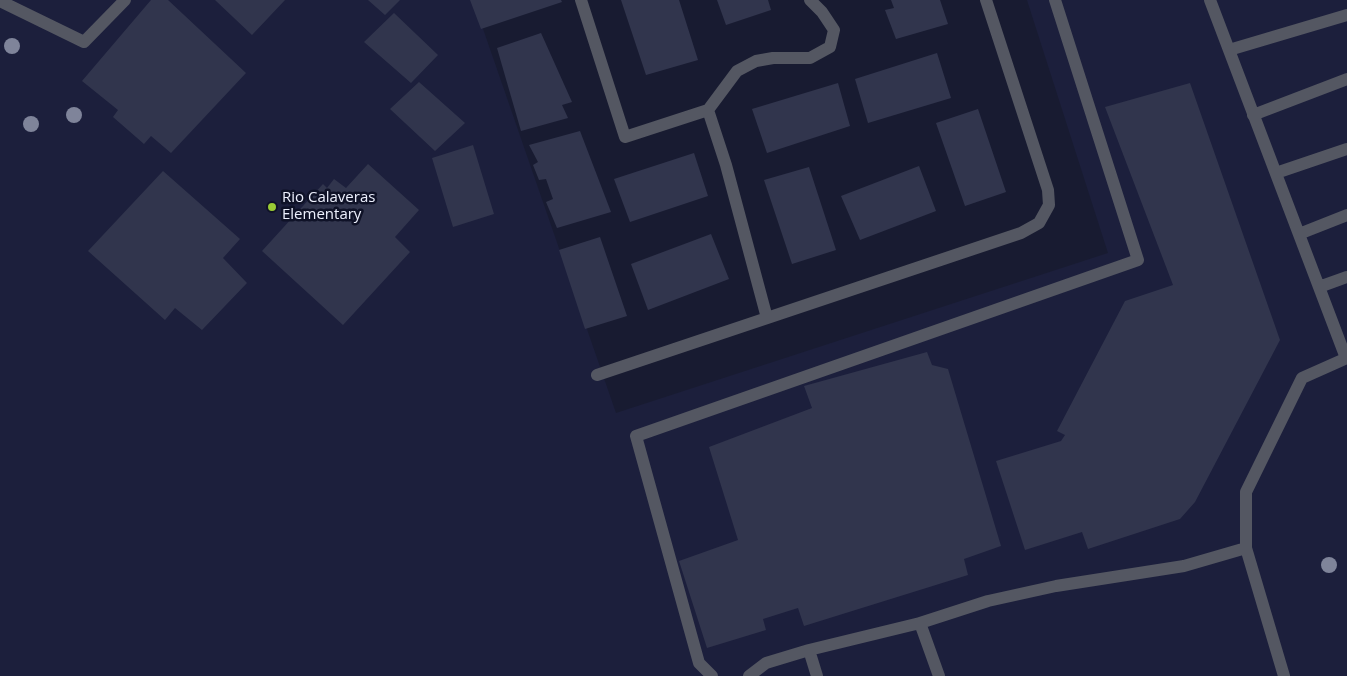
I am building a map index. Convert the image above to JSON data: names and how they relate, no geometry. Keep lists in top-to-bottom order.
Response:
{
  "places": ["Rio Calaveras Elementary"]
}
